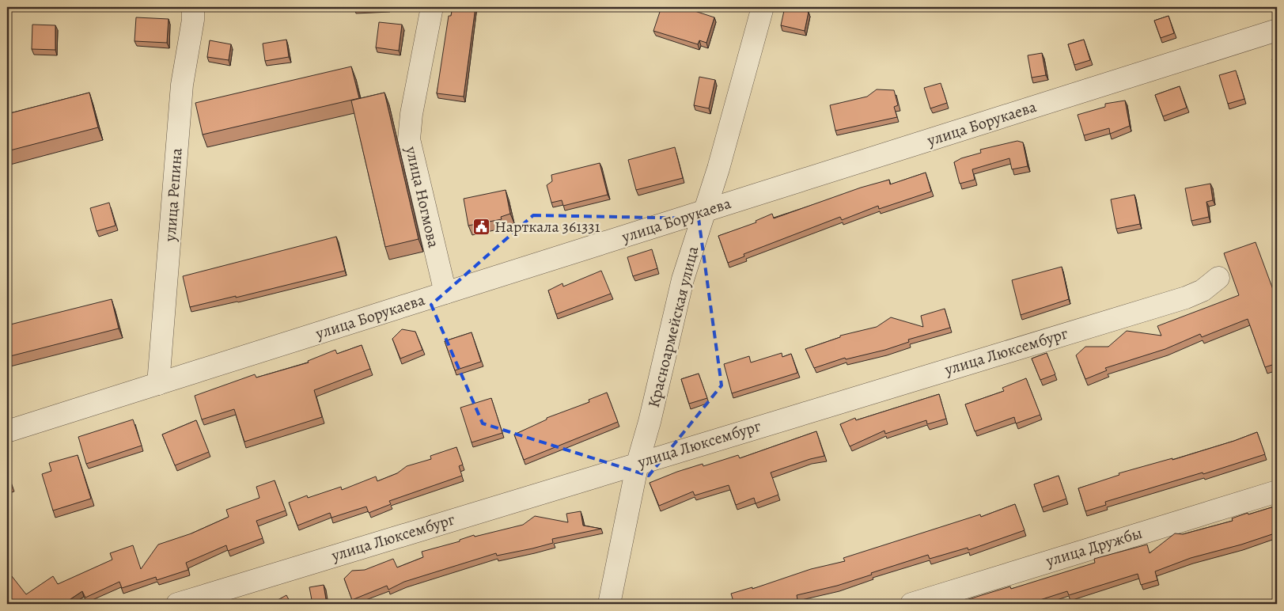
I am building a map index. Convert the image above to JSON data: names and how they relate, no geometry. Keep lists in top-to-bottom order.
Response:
{
  "streets": {
    "street": [
      "улица Борукаева",
      "улица Репина",
      "улица Ногмова",
      "Красноармейская улица",
      "улица Люксембург",
      "улица Дружбы"
    ]
  },
  "crossings": [
    ["улица Борукаева", "улица Репина"],
    ["улица Борукаева", "улица Ногмова"],
    ["улица Борукаева", "Красноармейская улица"],
    ["Красноармейская улица", "улица Люксембург"]
  ],
  "places": {
    "public building": ["Нарткала 361331"]
  }
}
